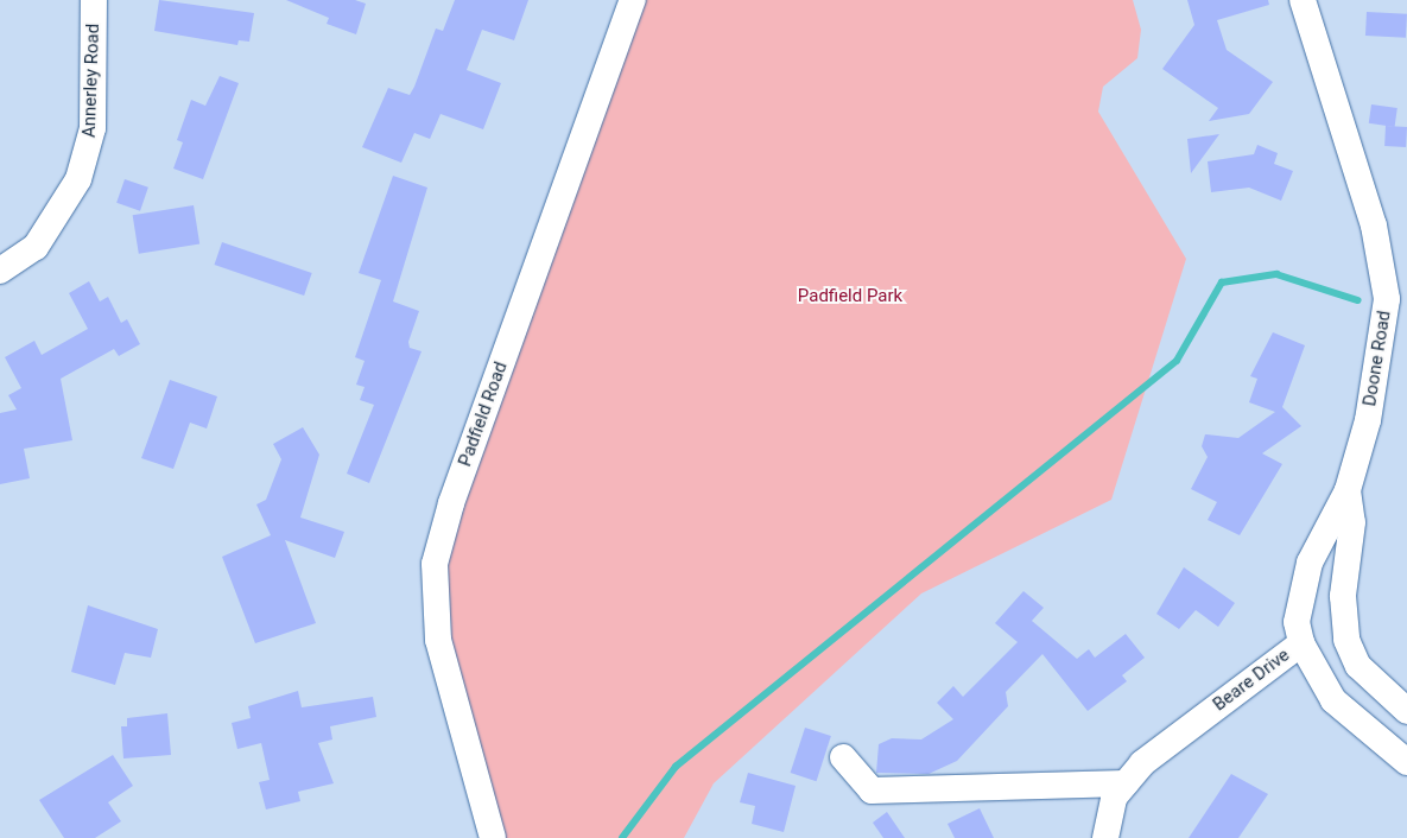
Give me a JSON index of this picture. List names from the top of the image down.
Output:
{
  "streets": {
    "street": [
      "Annerley Road",
      "Doone Road",
      "Padfield Road",
      "Beare Drive"
    ]
  },
  "crossings": [
    ["Doone Road", "Beare Drive"]
  ],
  "parks": ["Padfield Park"]
}
